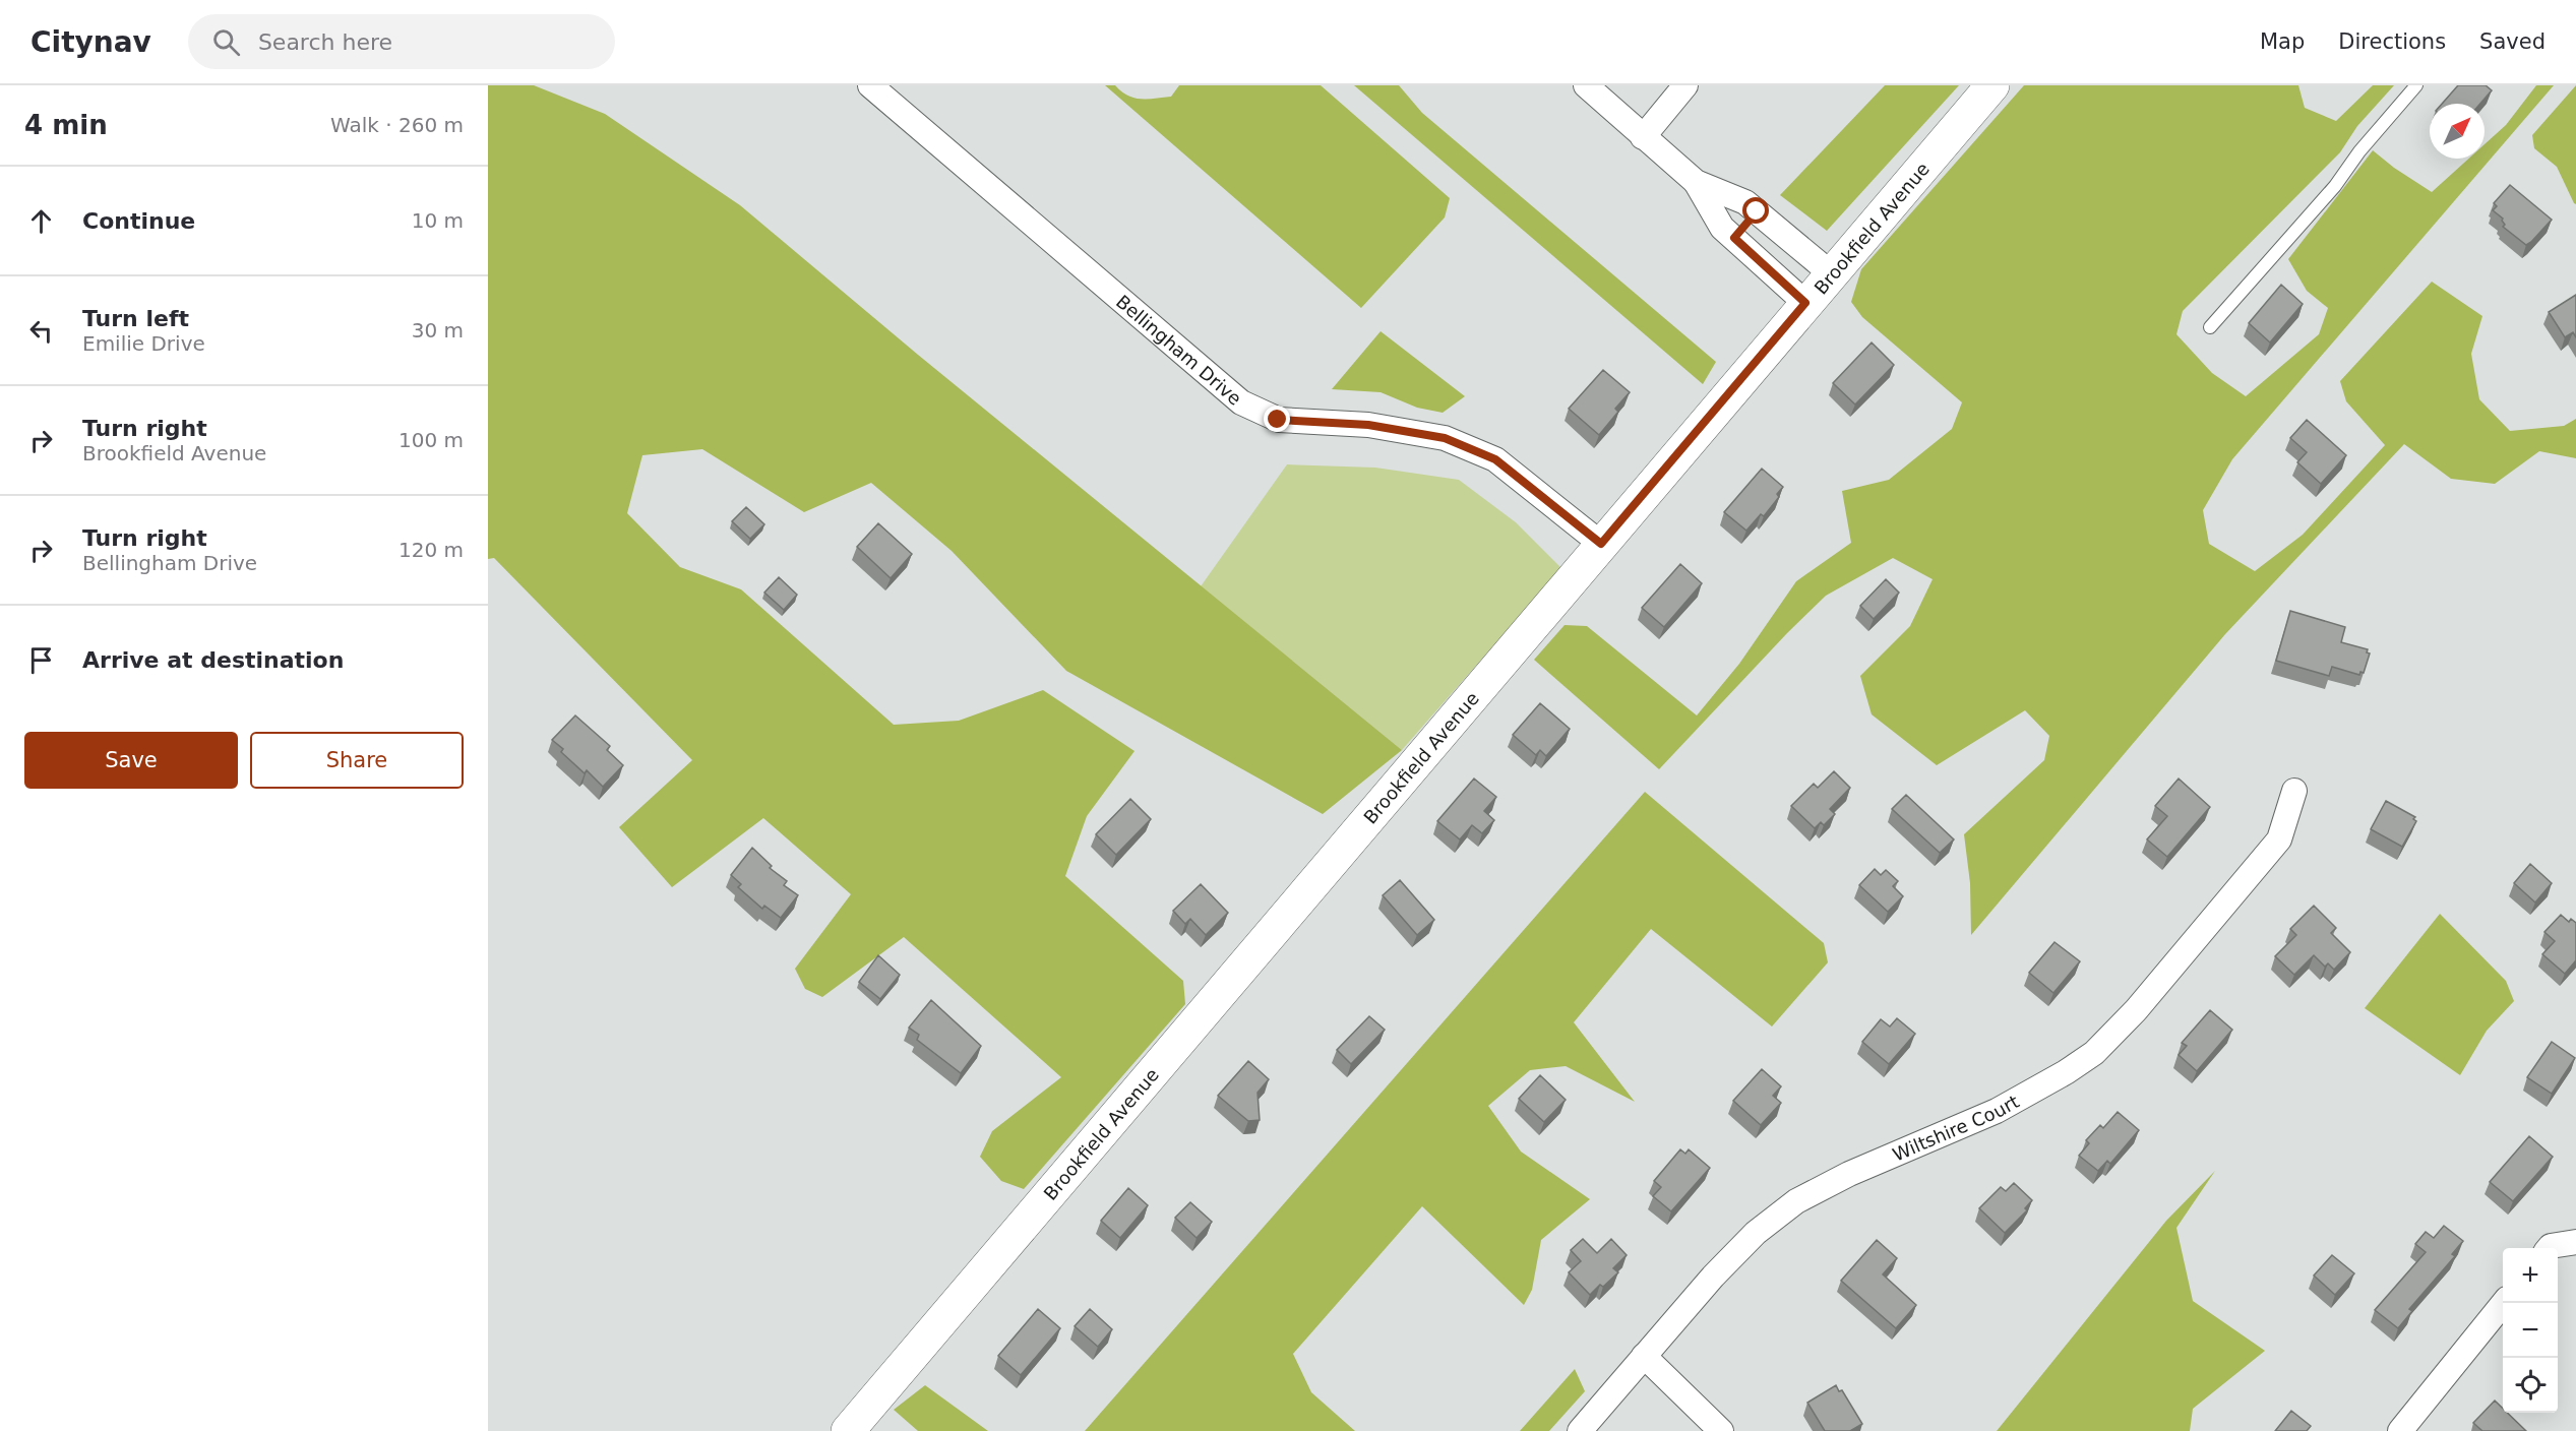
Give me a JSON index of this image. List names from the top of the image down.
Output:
{
  "streets": {
    "main road": ["Brookfield Avenue"],
    "street": ["Bellingham Drive", "Wiltshire Court"]
  },
  "crossings": [
    ["Brookfield Avenue", "Bellingham Drive"]
  ],
  "north": "top right",
  "page": {
    "header": "Citynav",
    "search": "Search here",
    "nav": ["Map", "Directions", "Saved"],
    "heading": ["4 min", "Walk · 260 m"],
    "list": [
      ["Continue", "10 m"],
      ["Turn left", "Emilie Drive", "30 m"],
      ["Turn right", "Brookfield Avenue", "100 m"],
      ["Turn right", "Bellingham Drive", "120 m"],
      "Arrive at destination"
    ],
    "buttons": ["Save", "Share"],
    "map_buttons": ["+", "−"]
  }
}
